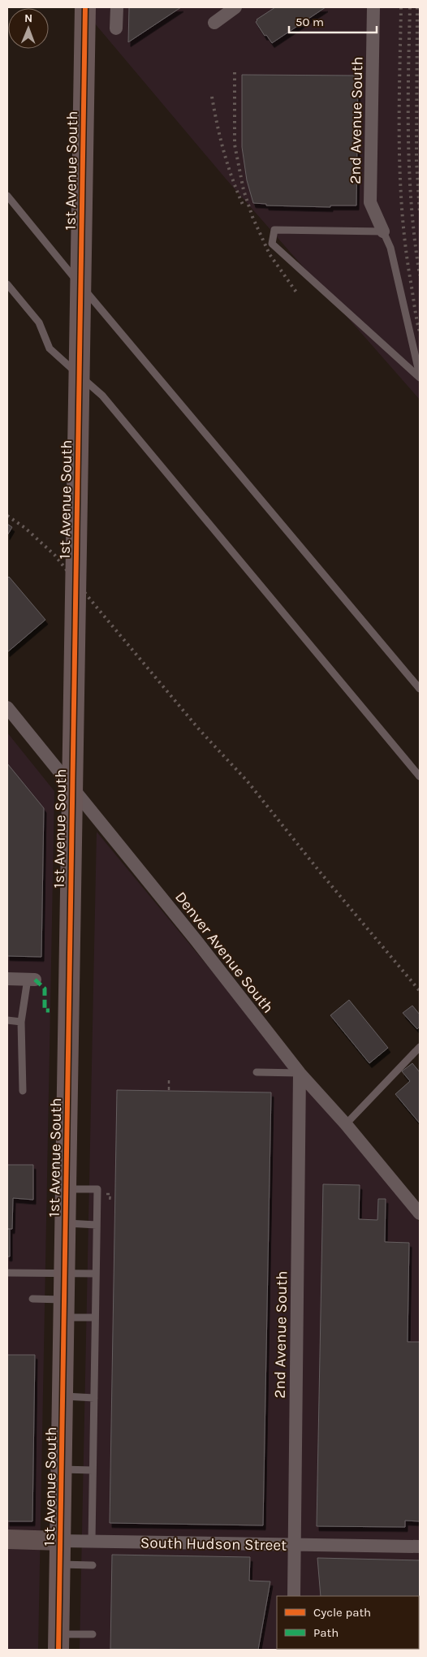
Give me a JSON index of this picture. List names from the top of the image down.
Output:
{
  "streets": {
    "main road": ["1st Avenue South"],
    "street": ["2nd Avenue South", "Denver Avenue South", "South Hudson Street"]
  },
  "crossings": [
    ["2nd Avenue South", "Denver Avenue South"],
    ["2nd Avenue South", "South Hudson Street"],
    ["1st Avenue South", "South Hudson Street"]
  ],
  "legend": ["Cycle path", "Path"],
  "scale_bar": "50 m",
  "north": "top"
}
